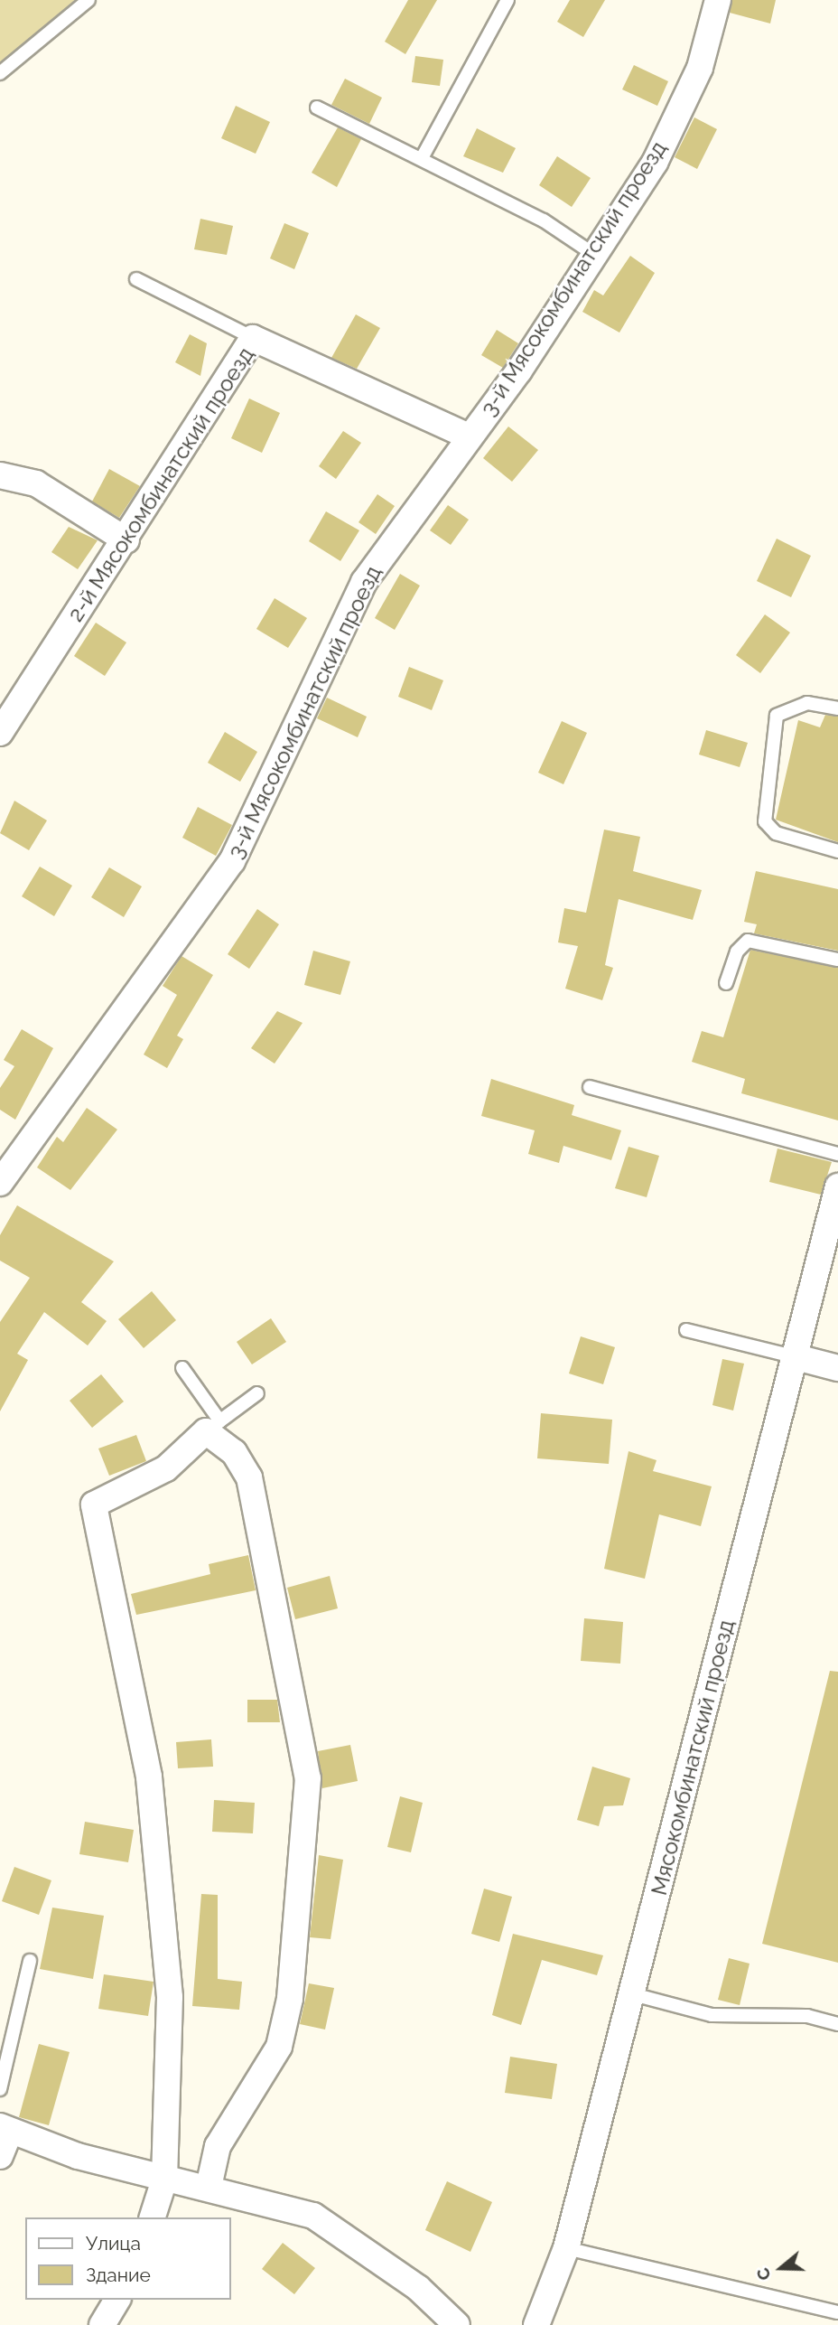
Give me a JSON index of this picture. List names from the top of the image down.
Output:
{
  "streets": {
    "street": ["3-й Мясокомбинатский проезд", "2-й Мясокомбинатский проезд", "Мясокомбинатский проезд"]
  },
  "crossings": [
    ["3-й Мясокомбинатский проезд", "2-й Мясокомбинатский проезд"]
  ],
  "legend": ["Улица", "Здание"],
  "north": "left"
}
